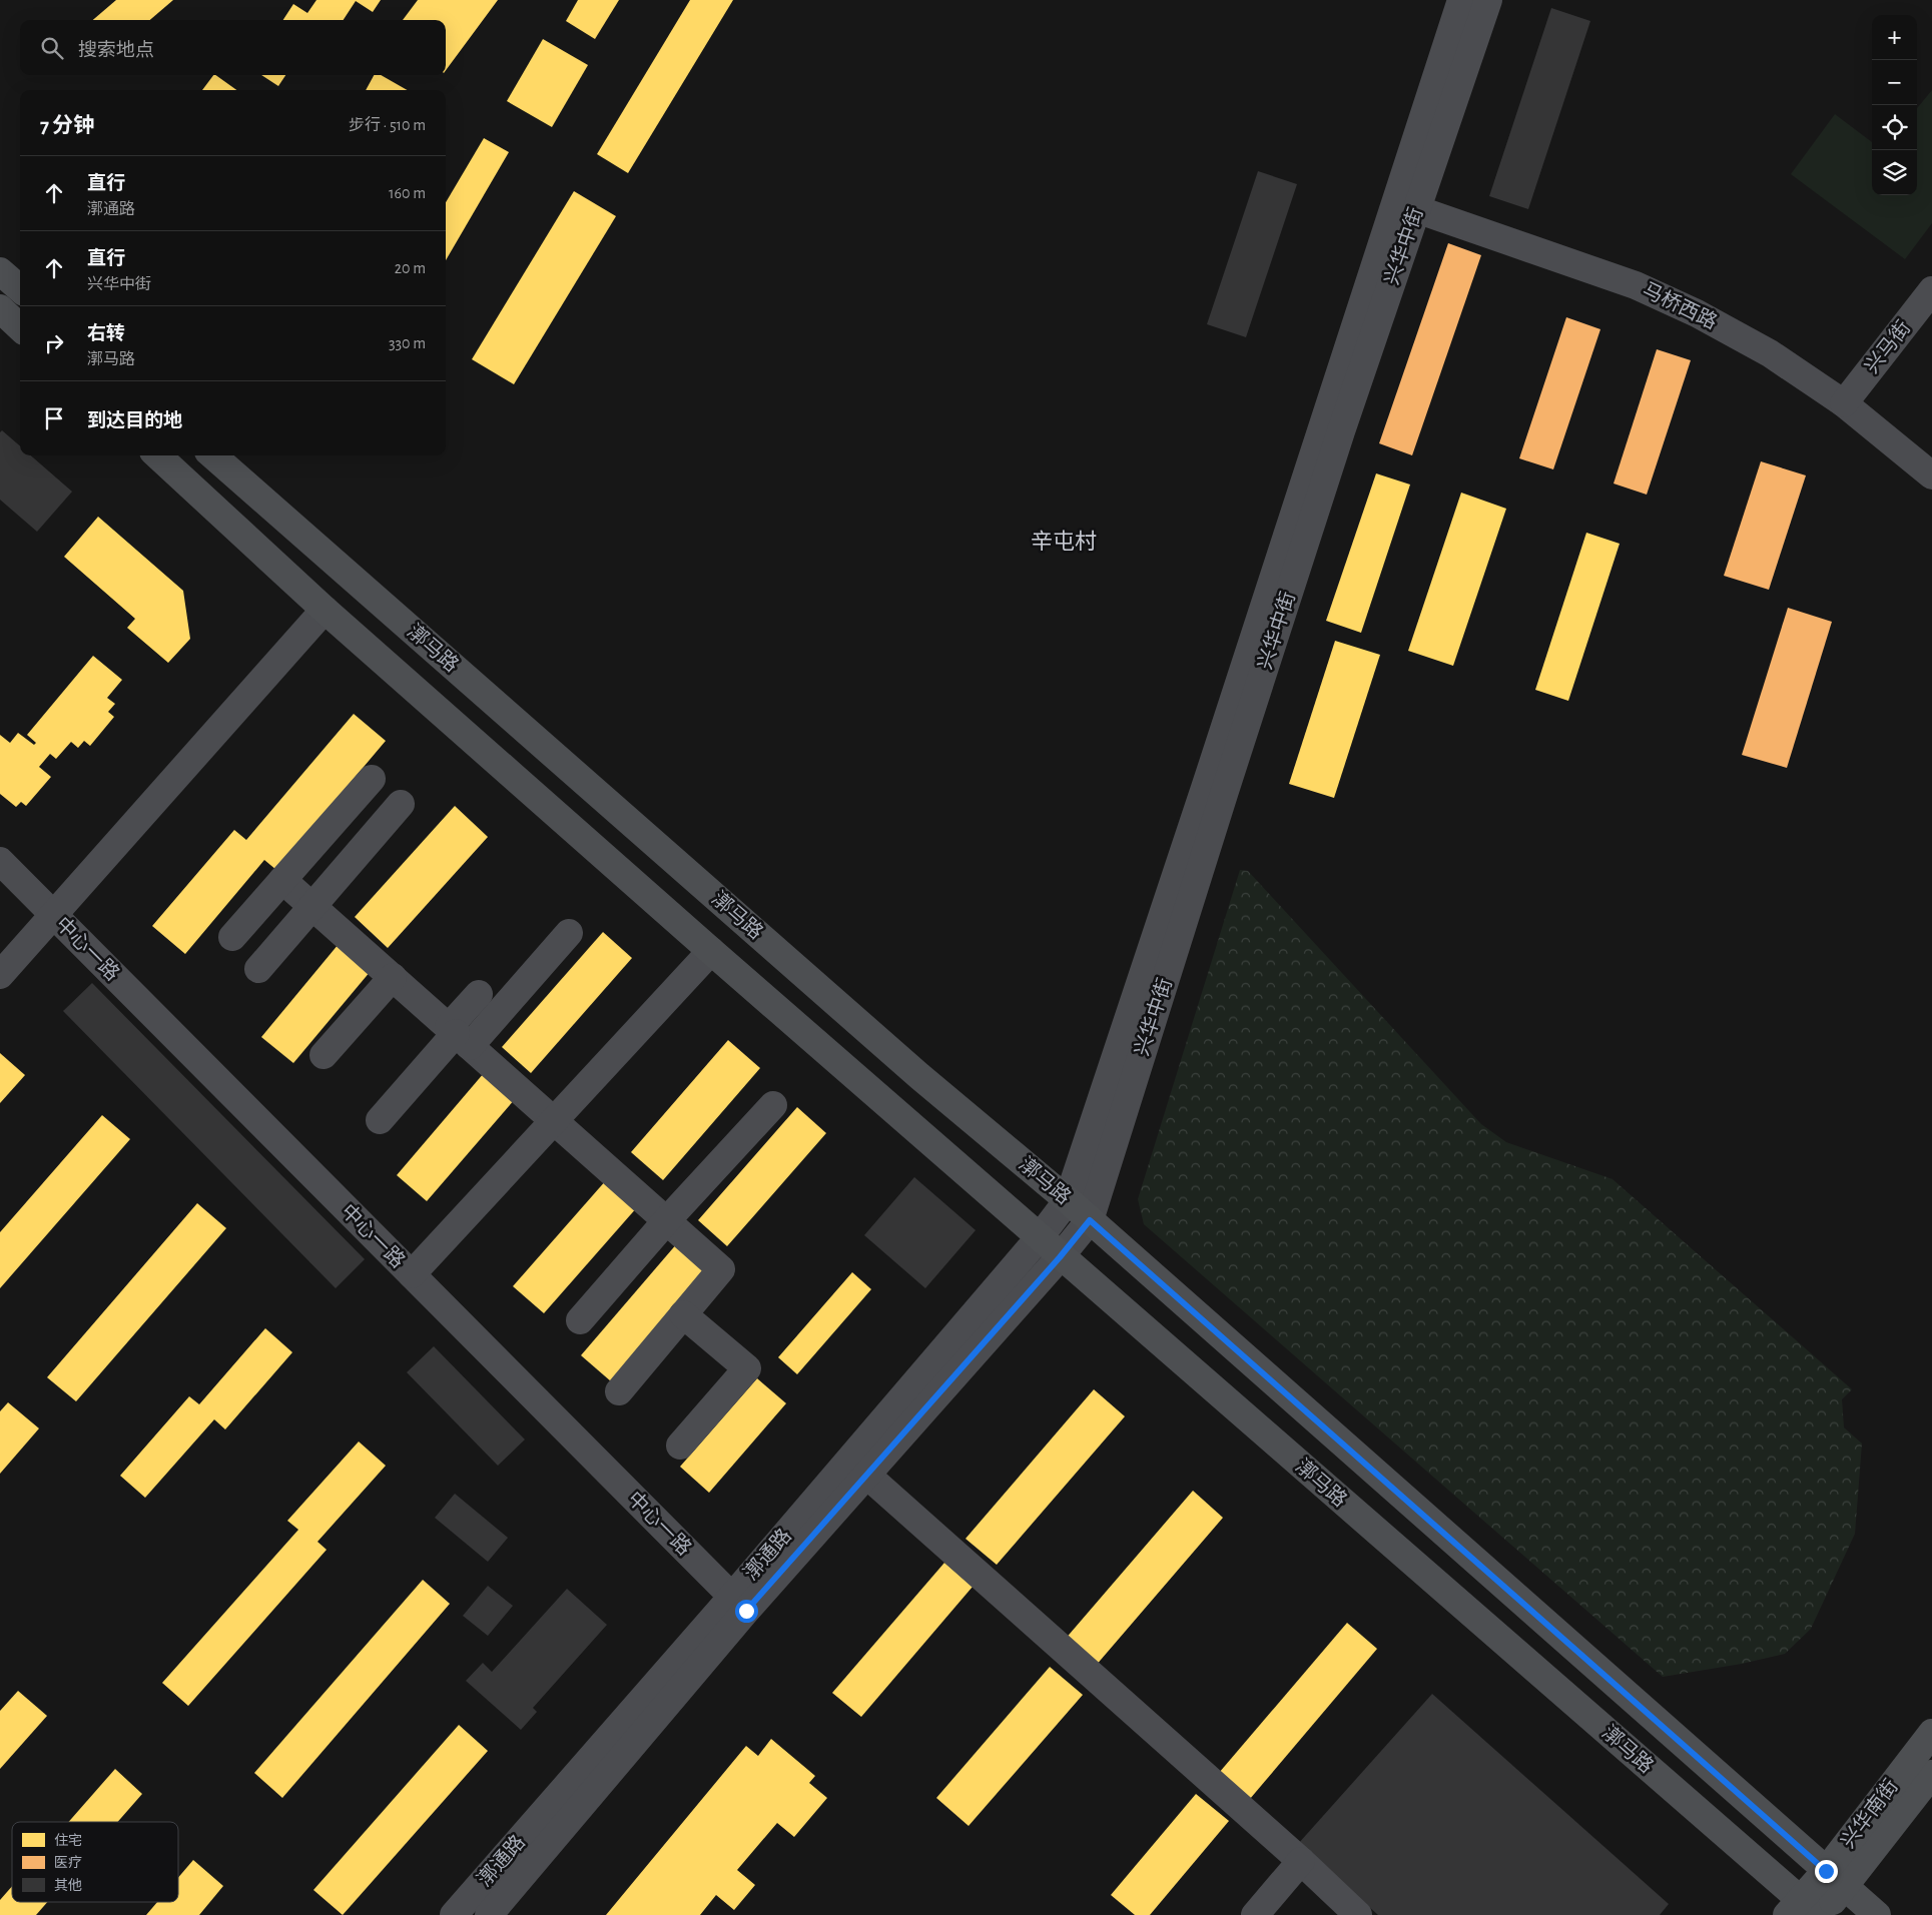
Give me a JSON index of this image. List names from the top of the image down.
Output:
{
  "streets": {
    "main road": ["漷马路", "兴华南街"],
    "street": [
      "兴华中街",
      "马桥西路",
      "兴马街",
      "中心一路",
      "漷通路"
    ]
  },
  "crossings": [
    ["兴华中街", "马桥西路"],
    ["兴华中街", "漷马路"],
    ["兴华中街", "漷通路"],
    ["马桥西路", "兴马街"],
    ["漷马路", "漷通路"],
    ["漷马路", "兴华南街"],
    ["中心一路", "漷通路"]
  ],
  "districts": ["辛屯村"],
  "legend": ["住宅", "医疗", "其他"],
  "page": {
    "map_buttons": ["+", "−"],
    "search": "搜索地点",
    "heading": ["7 分钟", "步行 · 510 m"],
    "list": [
      ["直行", "漷通路", "160 m"],
      ["直行", "兴华中街", "20 m"],
      ["右转", "漷马路", "330 m"],
      "到达目的地"
    ]
  }
}
